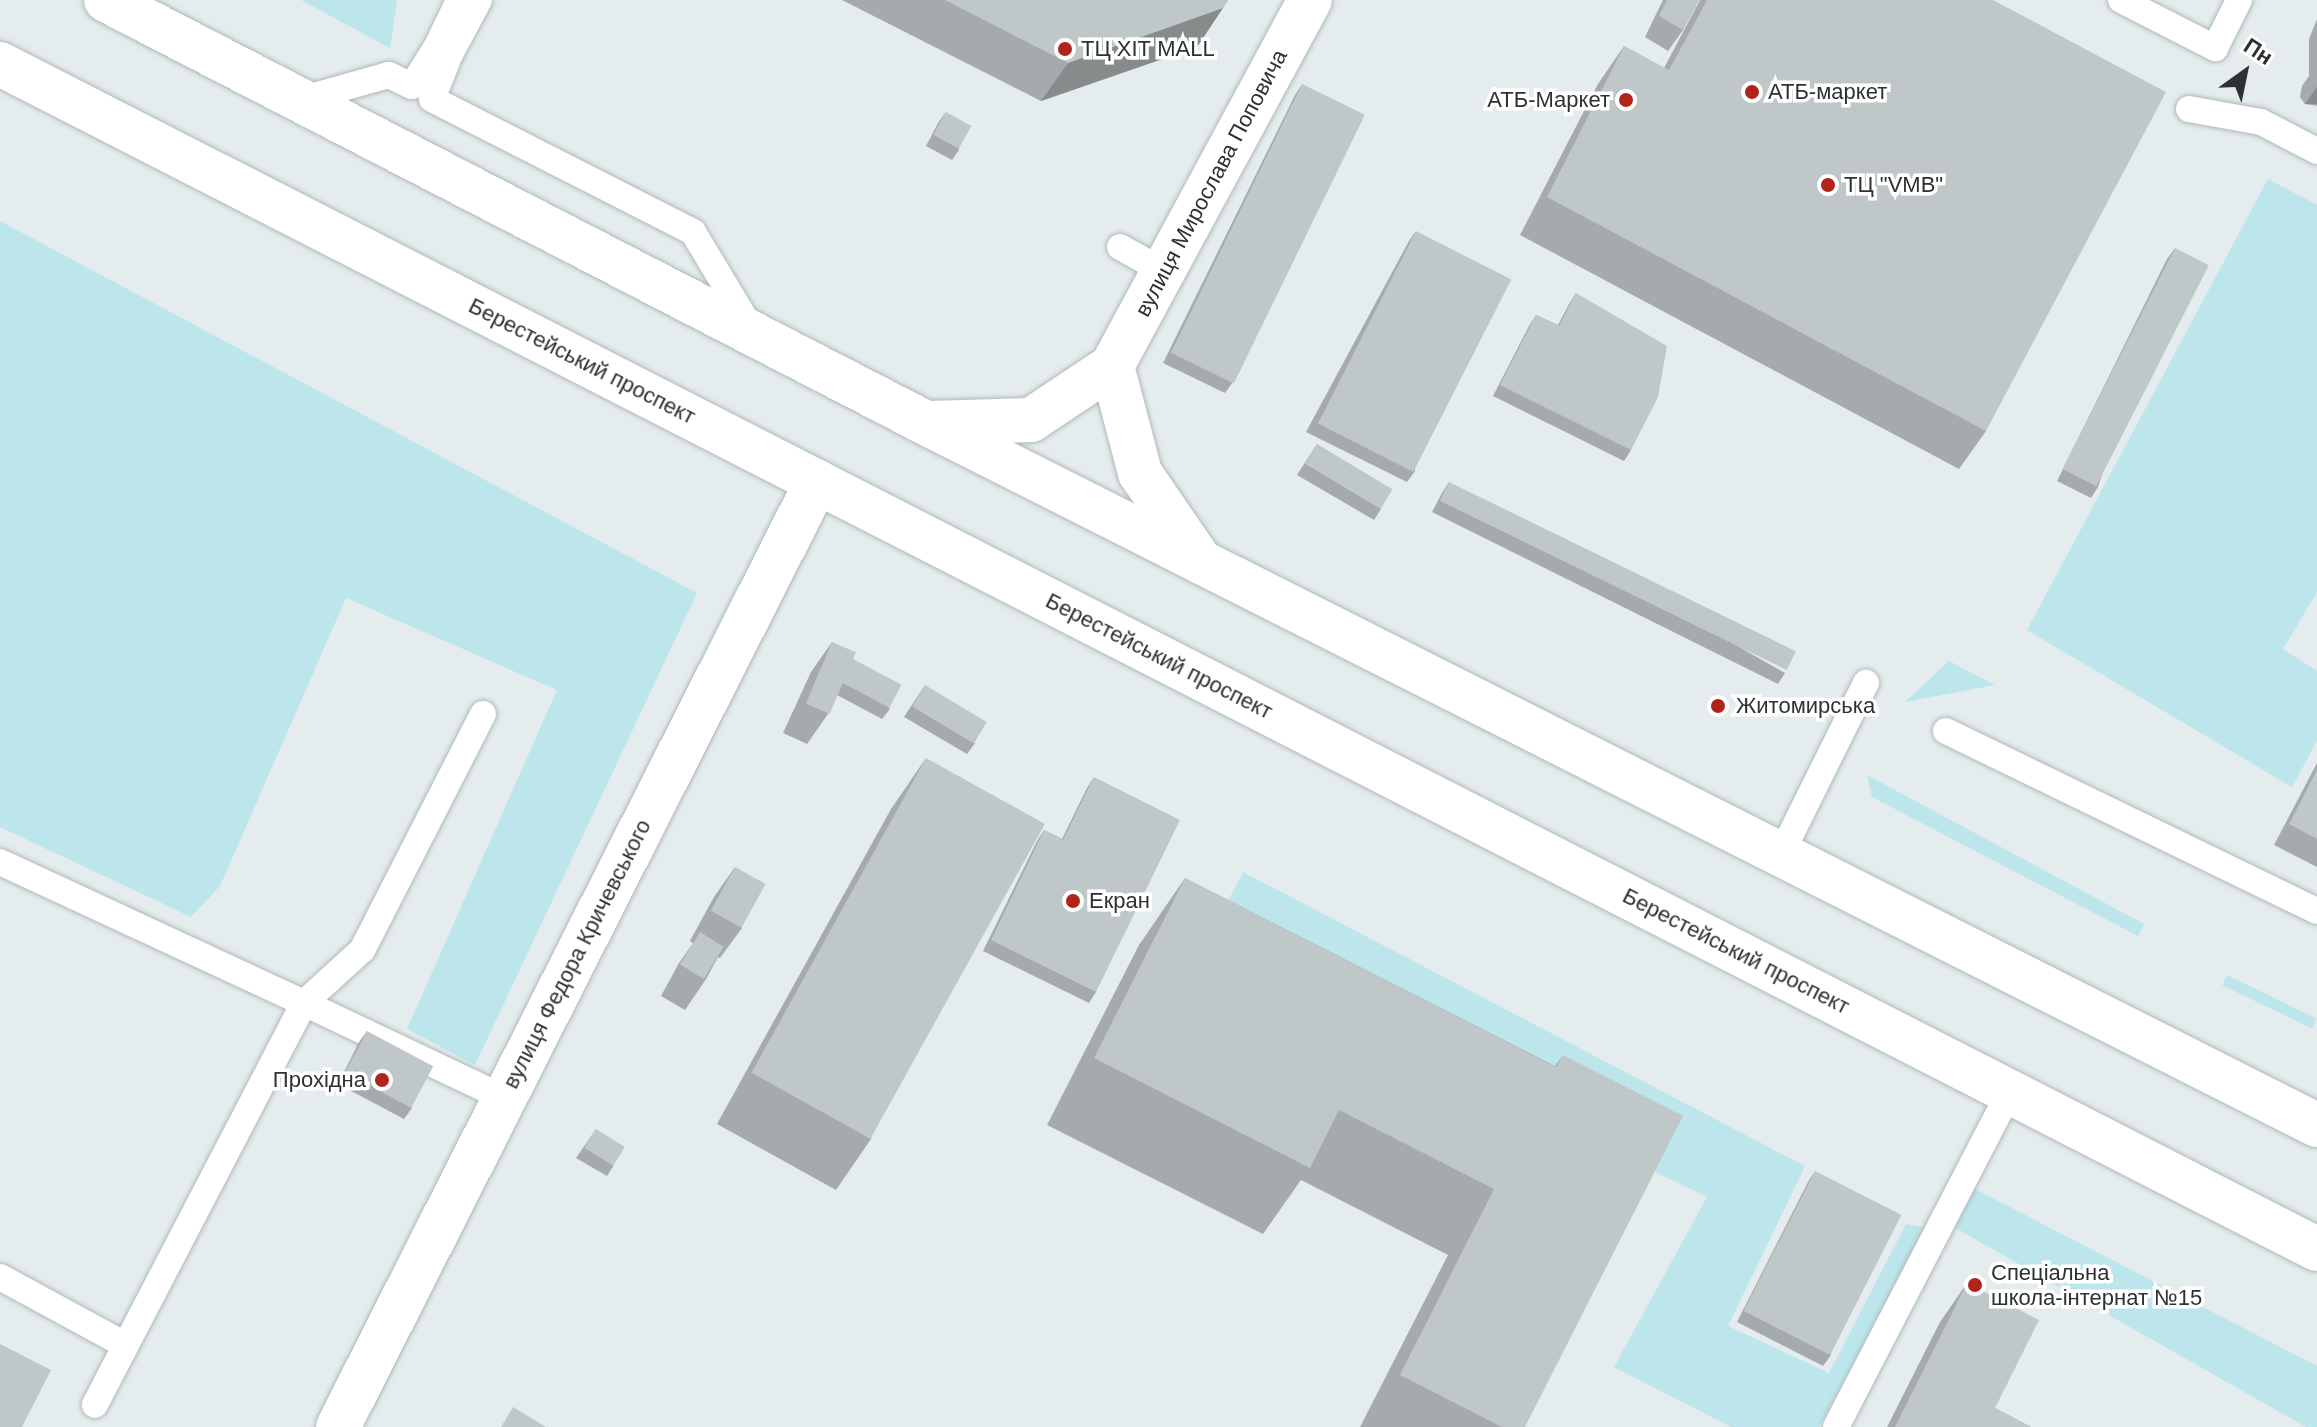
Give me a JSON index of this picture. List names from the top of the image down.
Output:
{
  "streets": {
    "main road": ["вулиця Мирослава Поповича", "Берестейський проспект", "вулиця Федора Кричевського"]
  },
  "crossings": [
    ["Берестейський проспект", "вулиця Федора Кричевського"]
  ],
  "places": [
    "ТЦ ХІТ MALL",
    "АТБ-маркет",
    "АТБ-Маркет",
    "ТЦ \"VMB\"",
    "Житомирська",
    "Екран",
    "Прохідна",
    "Спеціальна школа-інтернат №15"
  ],
  "north": "top right"
}
